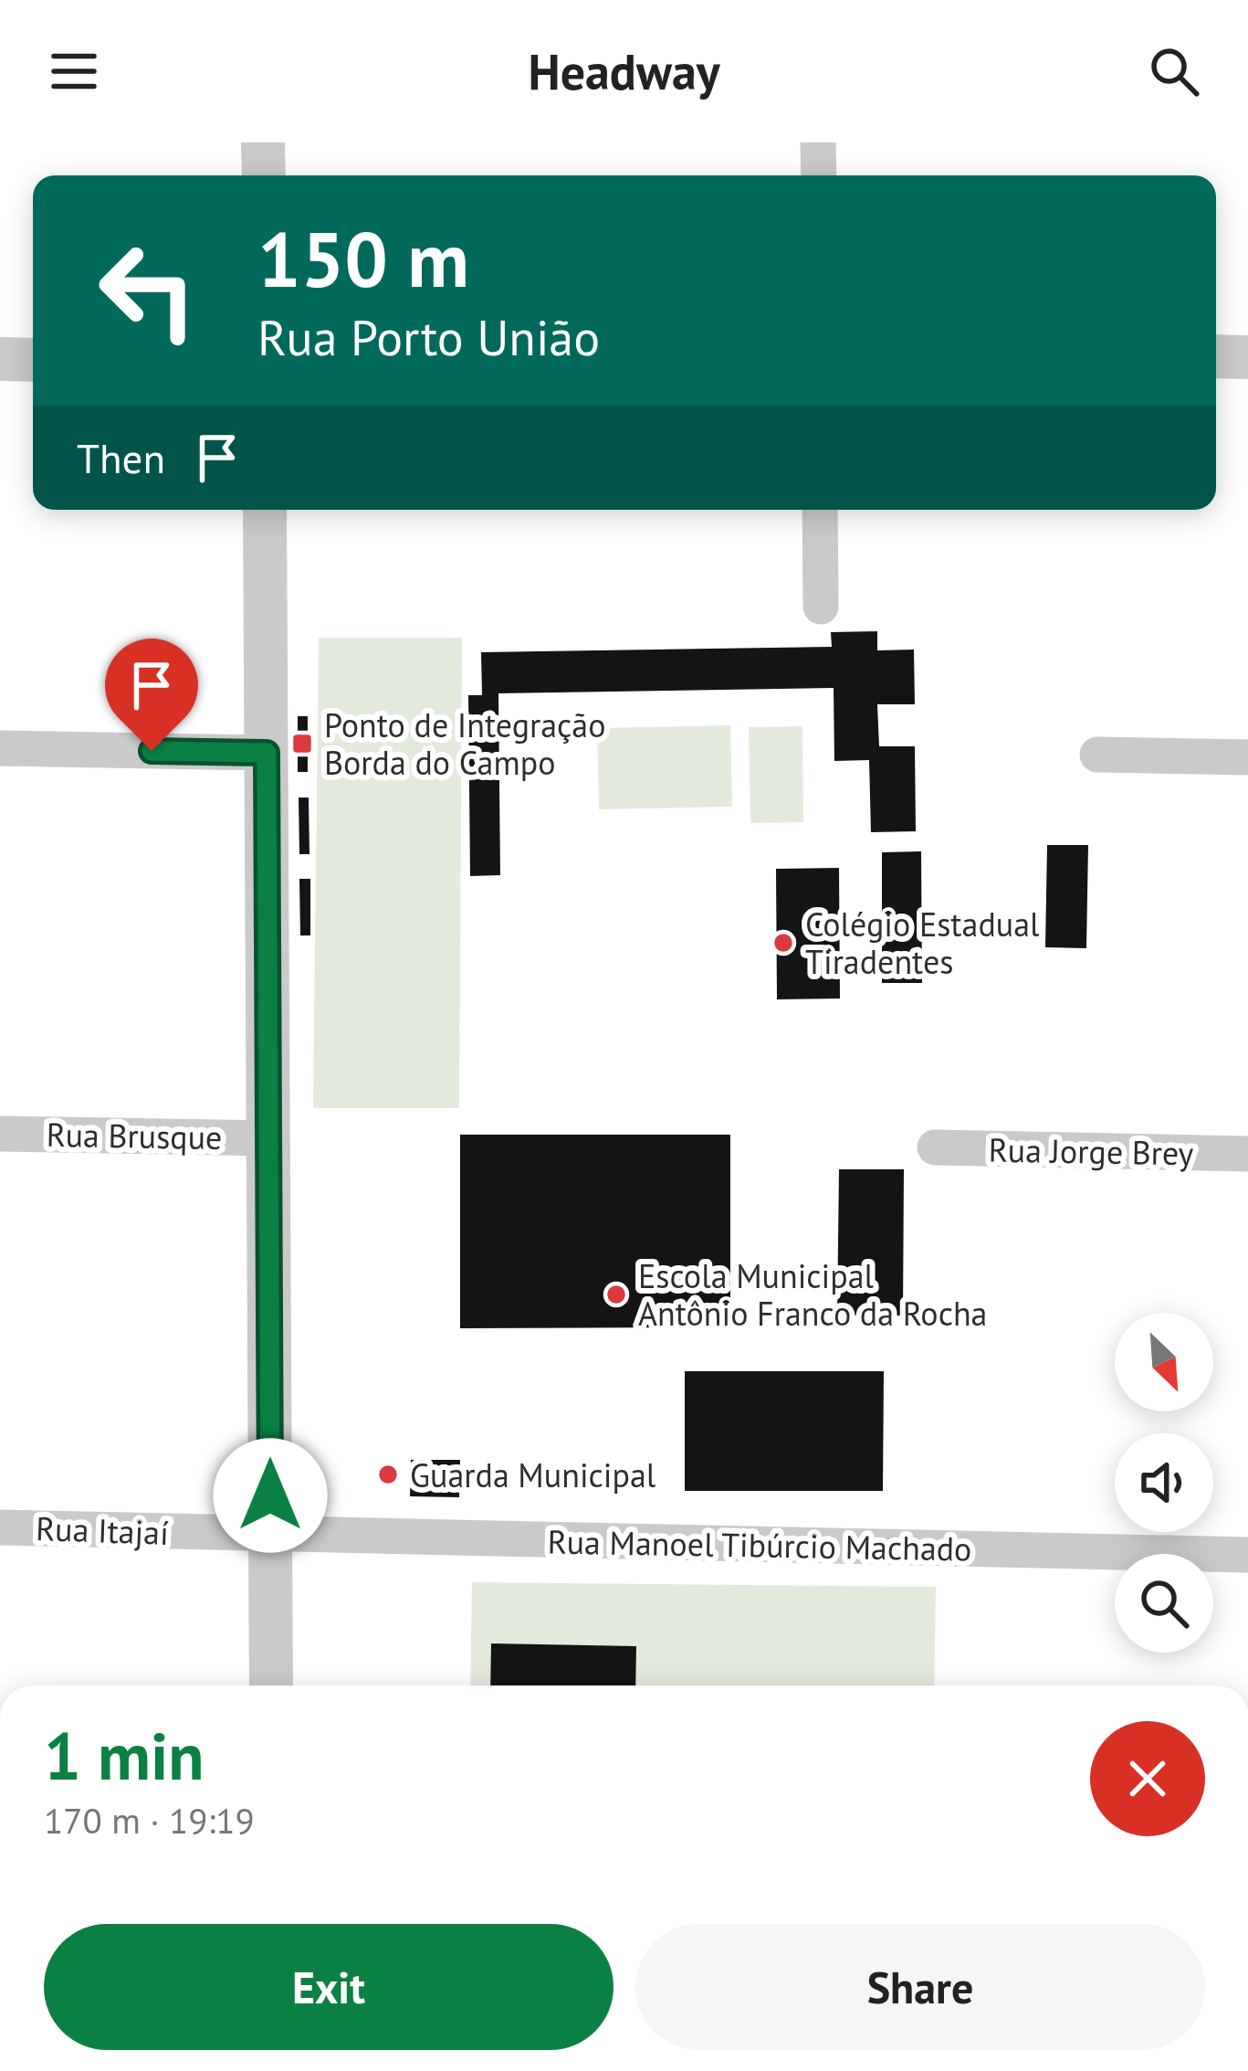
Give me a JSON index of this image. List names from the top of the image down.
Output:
{
  "streets": {
    "street": [
      "Rua Brusque",
      "Rua Jorge Brey",
      "Rua Itajaí",
      "Rua Manoel Tibúrcio Machado"
    ]
  },
  "crossings": [
    ["Rua Itajaí", "Rua Manoel Tibúrcio Machado"]
  ],
  "places": {
    "transit": ["Ponto de Integração Borda do Campo"],
    "other": ["Colégio Estadual Tiradentes", "Escola Municipal Antônio Franco da Rocha", "Guarda Municipal"]
  },
  "north": "bottom right",
  "page": {
    "header": "Headway",
    "turn": ["150 m", "Rua Porto União"],
    "then": "Then",
    "heading": ["1 min", "170 m · 19:19"],
    "buttons": ["Exit", "Share"]
  }
}
